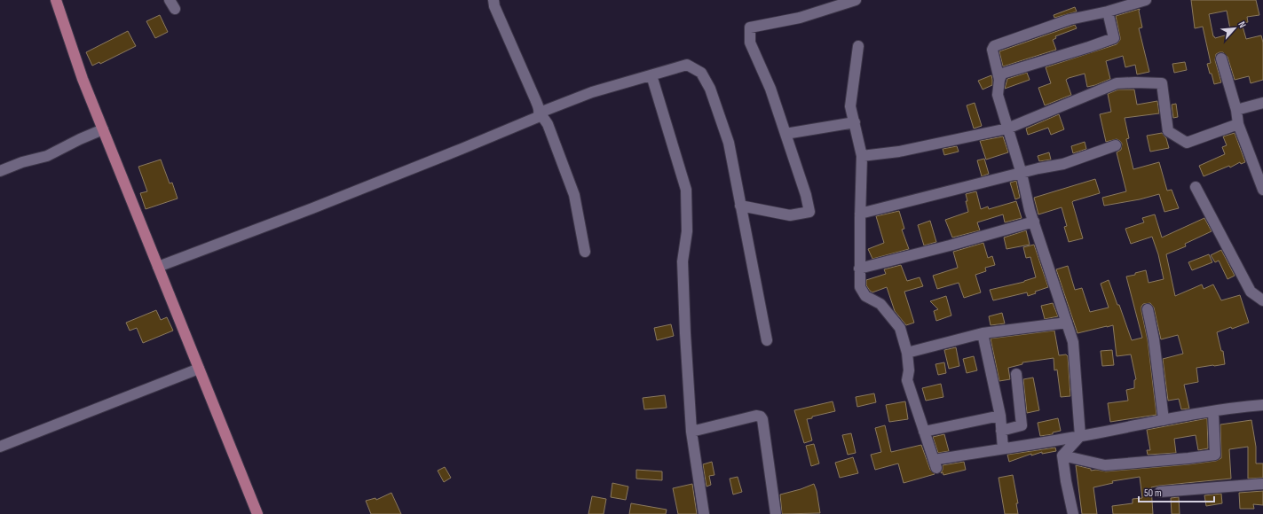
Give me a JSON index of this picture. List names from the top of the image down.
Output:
{
  "scale_bar": "50 m",
  "north": "top right"
}
